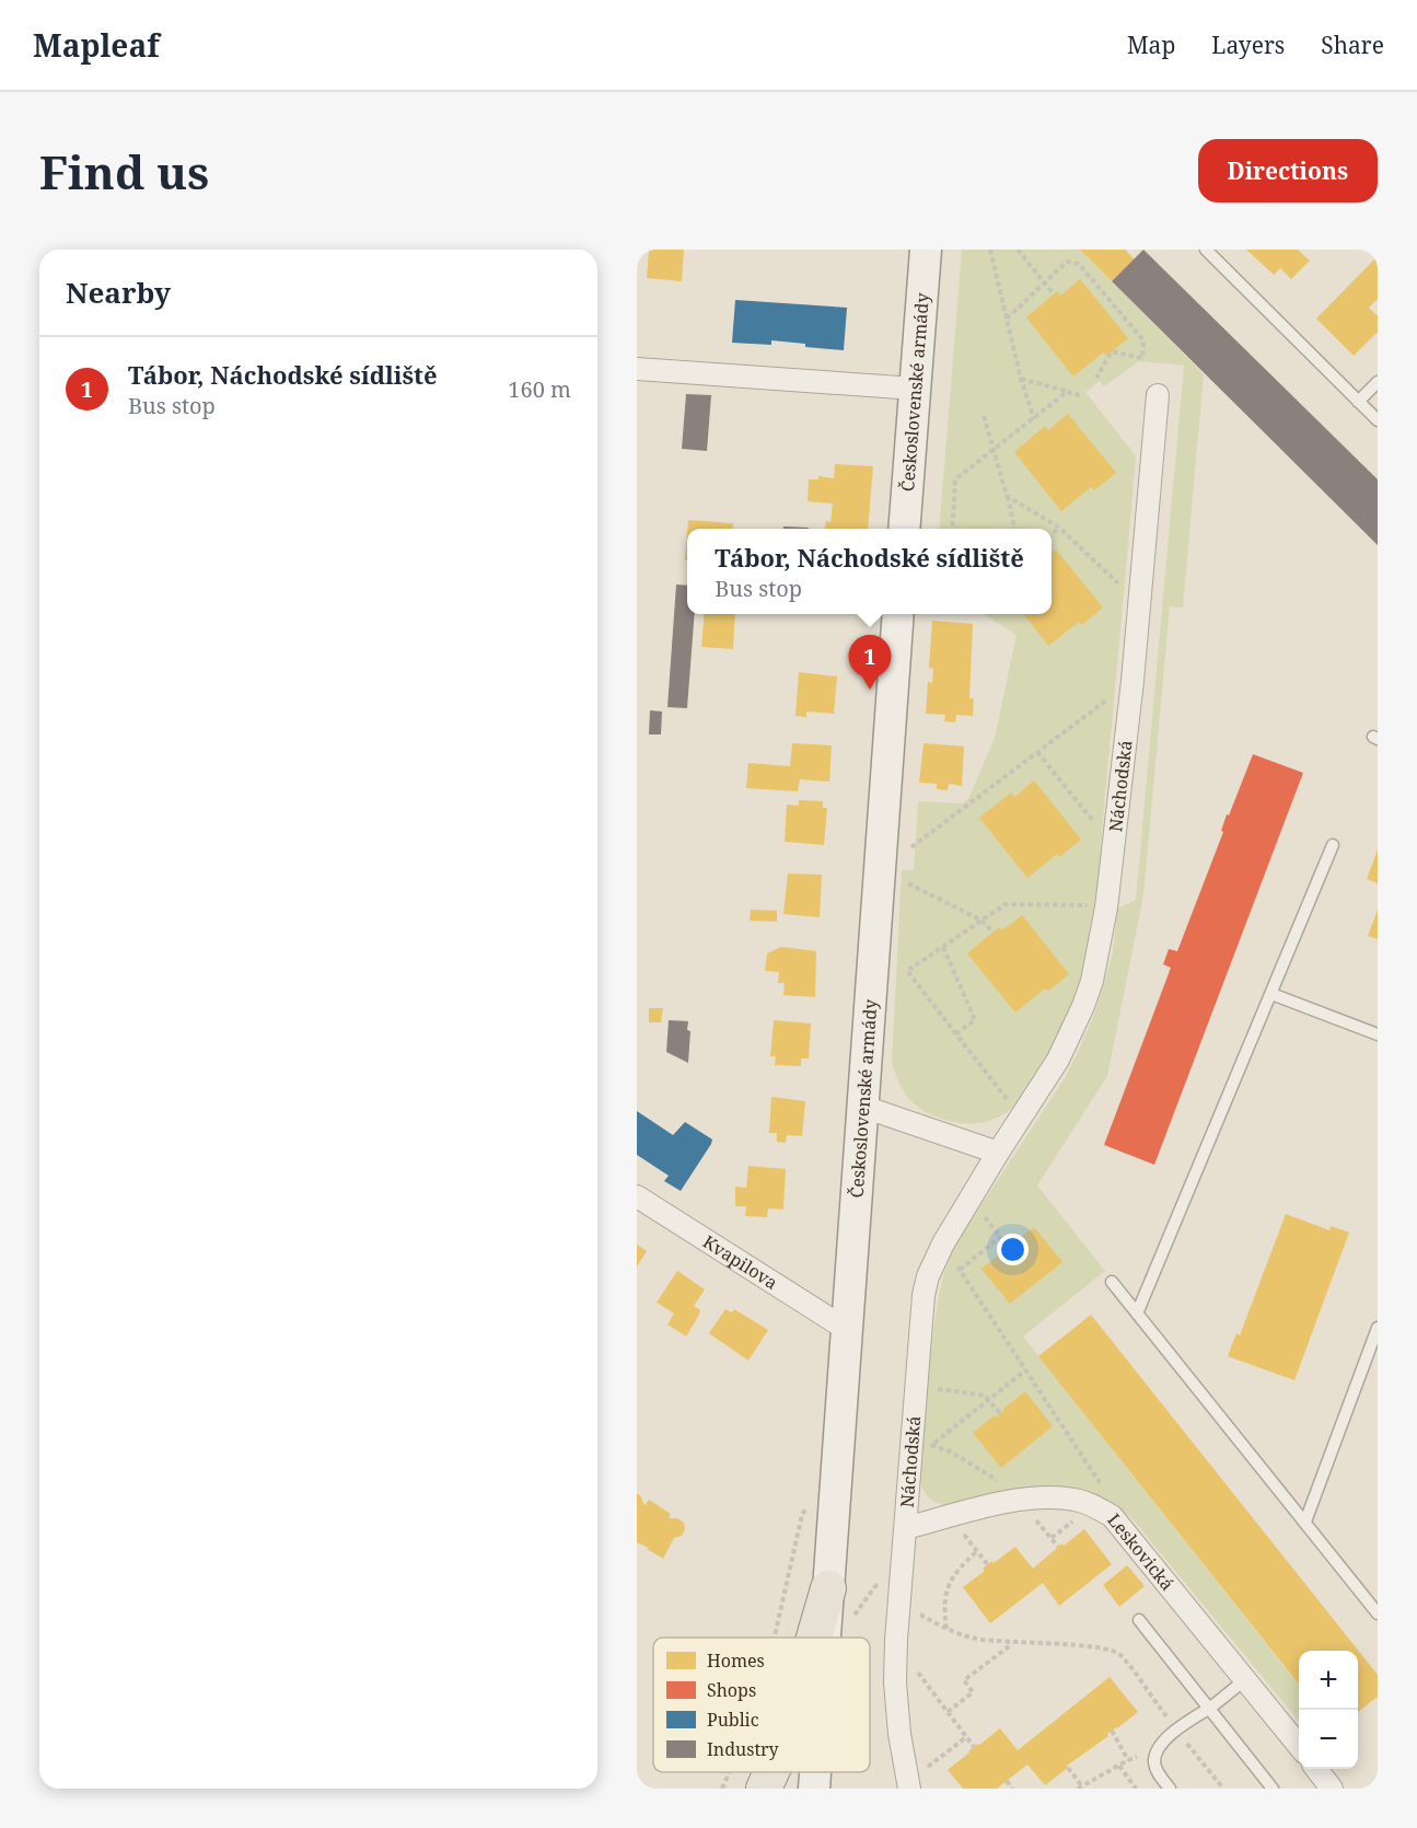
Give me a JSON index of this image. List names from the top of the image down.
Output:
{
  "streets": {
    "main road": ["Československé armády"],
    "street": ["Náchodská", "Kvapilova", "Leskovická"]
  },
  "crossings": [
    ["Československé armády", "Kvapilova"],
    ["Náchodská", "Leskovická"]
  ],
  "legend": [
    "Homes",
    "Shops",
    "Public",
    "Industry"
  ],
  "page": {
    "header": "Mapleaf",
    "nav": ["Map", "Layers", "Share"],
    "buttons": "Directions",
    "title": "Find us",
    "heading": "Nearby",
    "list": [
      {
        "mark": "1",
        "name": "Tábor, Náchodské sídliště",
        "note": "Bus stop",
        "value": "160 m"
      }
    ],
    "popup": ["Tábor, Náchodské sídliště", "Bus stop"],
    "pins": "1",
    "map_buttons": ["+", "−"]
  }
}
